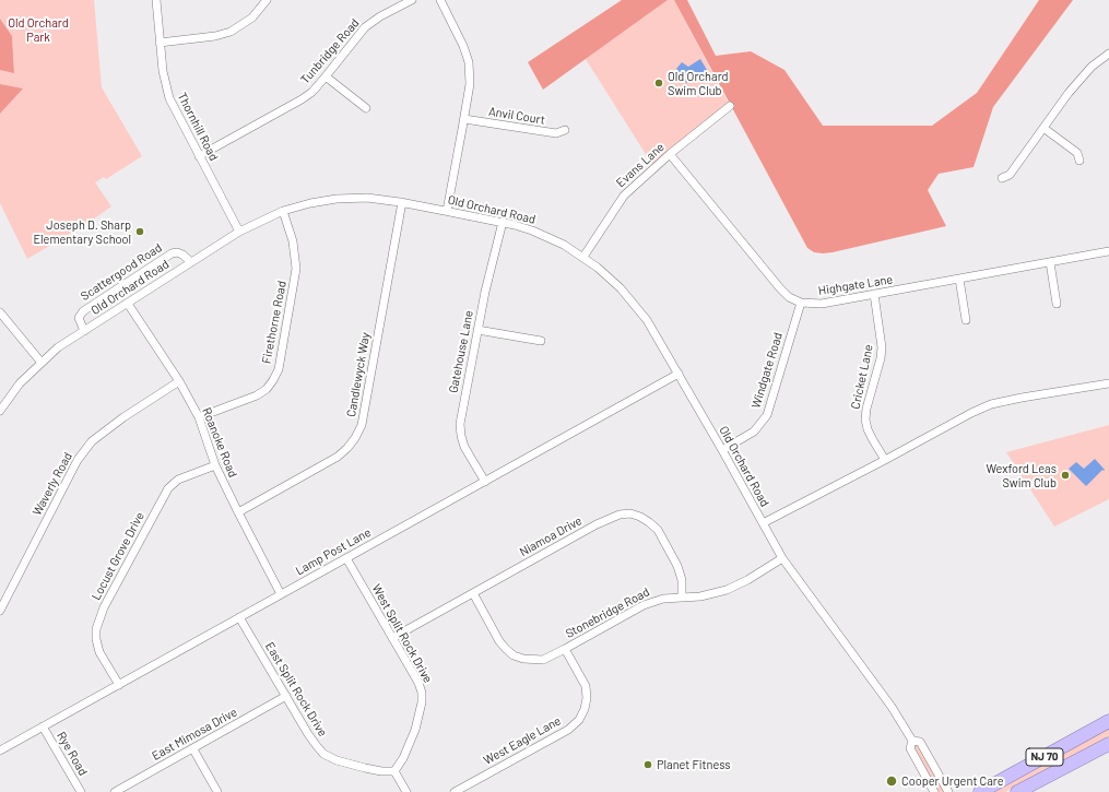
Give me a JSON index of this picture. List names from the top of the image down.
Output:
{
  "streets": {
    "highway": ["NJ 70"],
    "street": [
      "Tunbridge Road",
      "Anvil Court",
      "Thornhill Road",
      "Evans Lane",
      "Old Orchard Road",
      "Scattergood Road",
      "Highgate Lane",
      "Firethorne Road",
      "Gatehouse Lane",
      "Windgate Road",
      "Candlewyck Way",
      "Cricket Lane",
      "Roanoke Road",
      "Waverly Road",
      "Niamoa Drive",
      "Lamp Post Lane",
      "Locust Grove Drive",
      "Stonebridge Road",
      "West Split Rock Drive",
      "East Split Rock Drive",
      "East Mimosa Drive",
      "West Eagle Lane",
      "Rye Road"
    ]
  },
  "crossings": [
    ["Tunbridge Road", "Thornhill Road"],
    ["Thornhill Road", "Old Orchard Road"],
    ["Evans Lane", "Old Orchard Road"],
    ["Old Orchard Road", "Scattergood Road"],
    ["Old Orchard Road", "Firethorne Road"],
    ["Old Orchard Road", "Gatehouse Lane"],
    ["Old Orchard Road", "Windgate Road"],
    ["Old Orchard Road", "Candlewyck Way"],
    ["Old Orchard Road", "Roanoke Road"],
    ["Old Orchard Road", "Lamp Post Lane"],
    ["Old Orchard Road", "Stonebridge Road"],
    ["Highgate Lane", "Windgate Road"],
    ["Highgate Lane", "Cricket Lane"],
    ["Firethorne Road", "Roanoke Road"],
    ["Gatehouse Lane", "Lamp Post Lane"],
    ["Candlewyck Way", "Roanoke Road"],
    ["Roanoke Road", "Waverly Road"],
    ["Roanoke Road", "Lamp Post Lane"],
    ["Roanoke Road", "Locust Grove Drive"],
    ["Niamoa Drive", "Stonebridge Road"],
    ["Niamoa Drive", "West Split Rock Drive"],
    ["Lamp Post Lane", "Locust Grove Drive"],
    ["Lamp Post Lane", "West Split Rock Drive"],
    ["Lamp Post Lane", "East Split Rock Drive"],
    ["Lamp Post Lane", "Rye Road"],
    ["Stonebridge Road", "West Eagle Lane"],
    ["West Split Rock Drive", "East Split Rock Drive"],
    ["East Split Rock Drive", "East Mimosa Drive"]
  ],
  "parks": ["Old Orchard Park"],
  "places": [
    "Old Orchard Swim Club",
    "Joseph D. Sharp Elementary School",
    "Wexford Leas Swim Club",
    "Planet Fitness",
    "Cooper Urgent Care"
  ]
}
